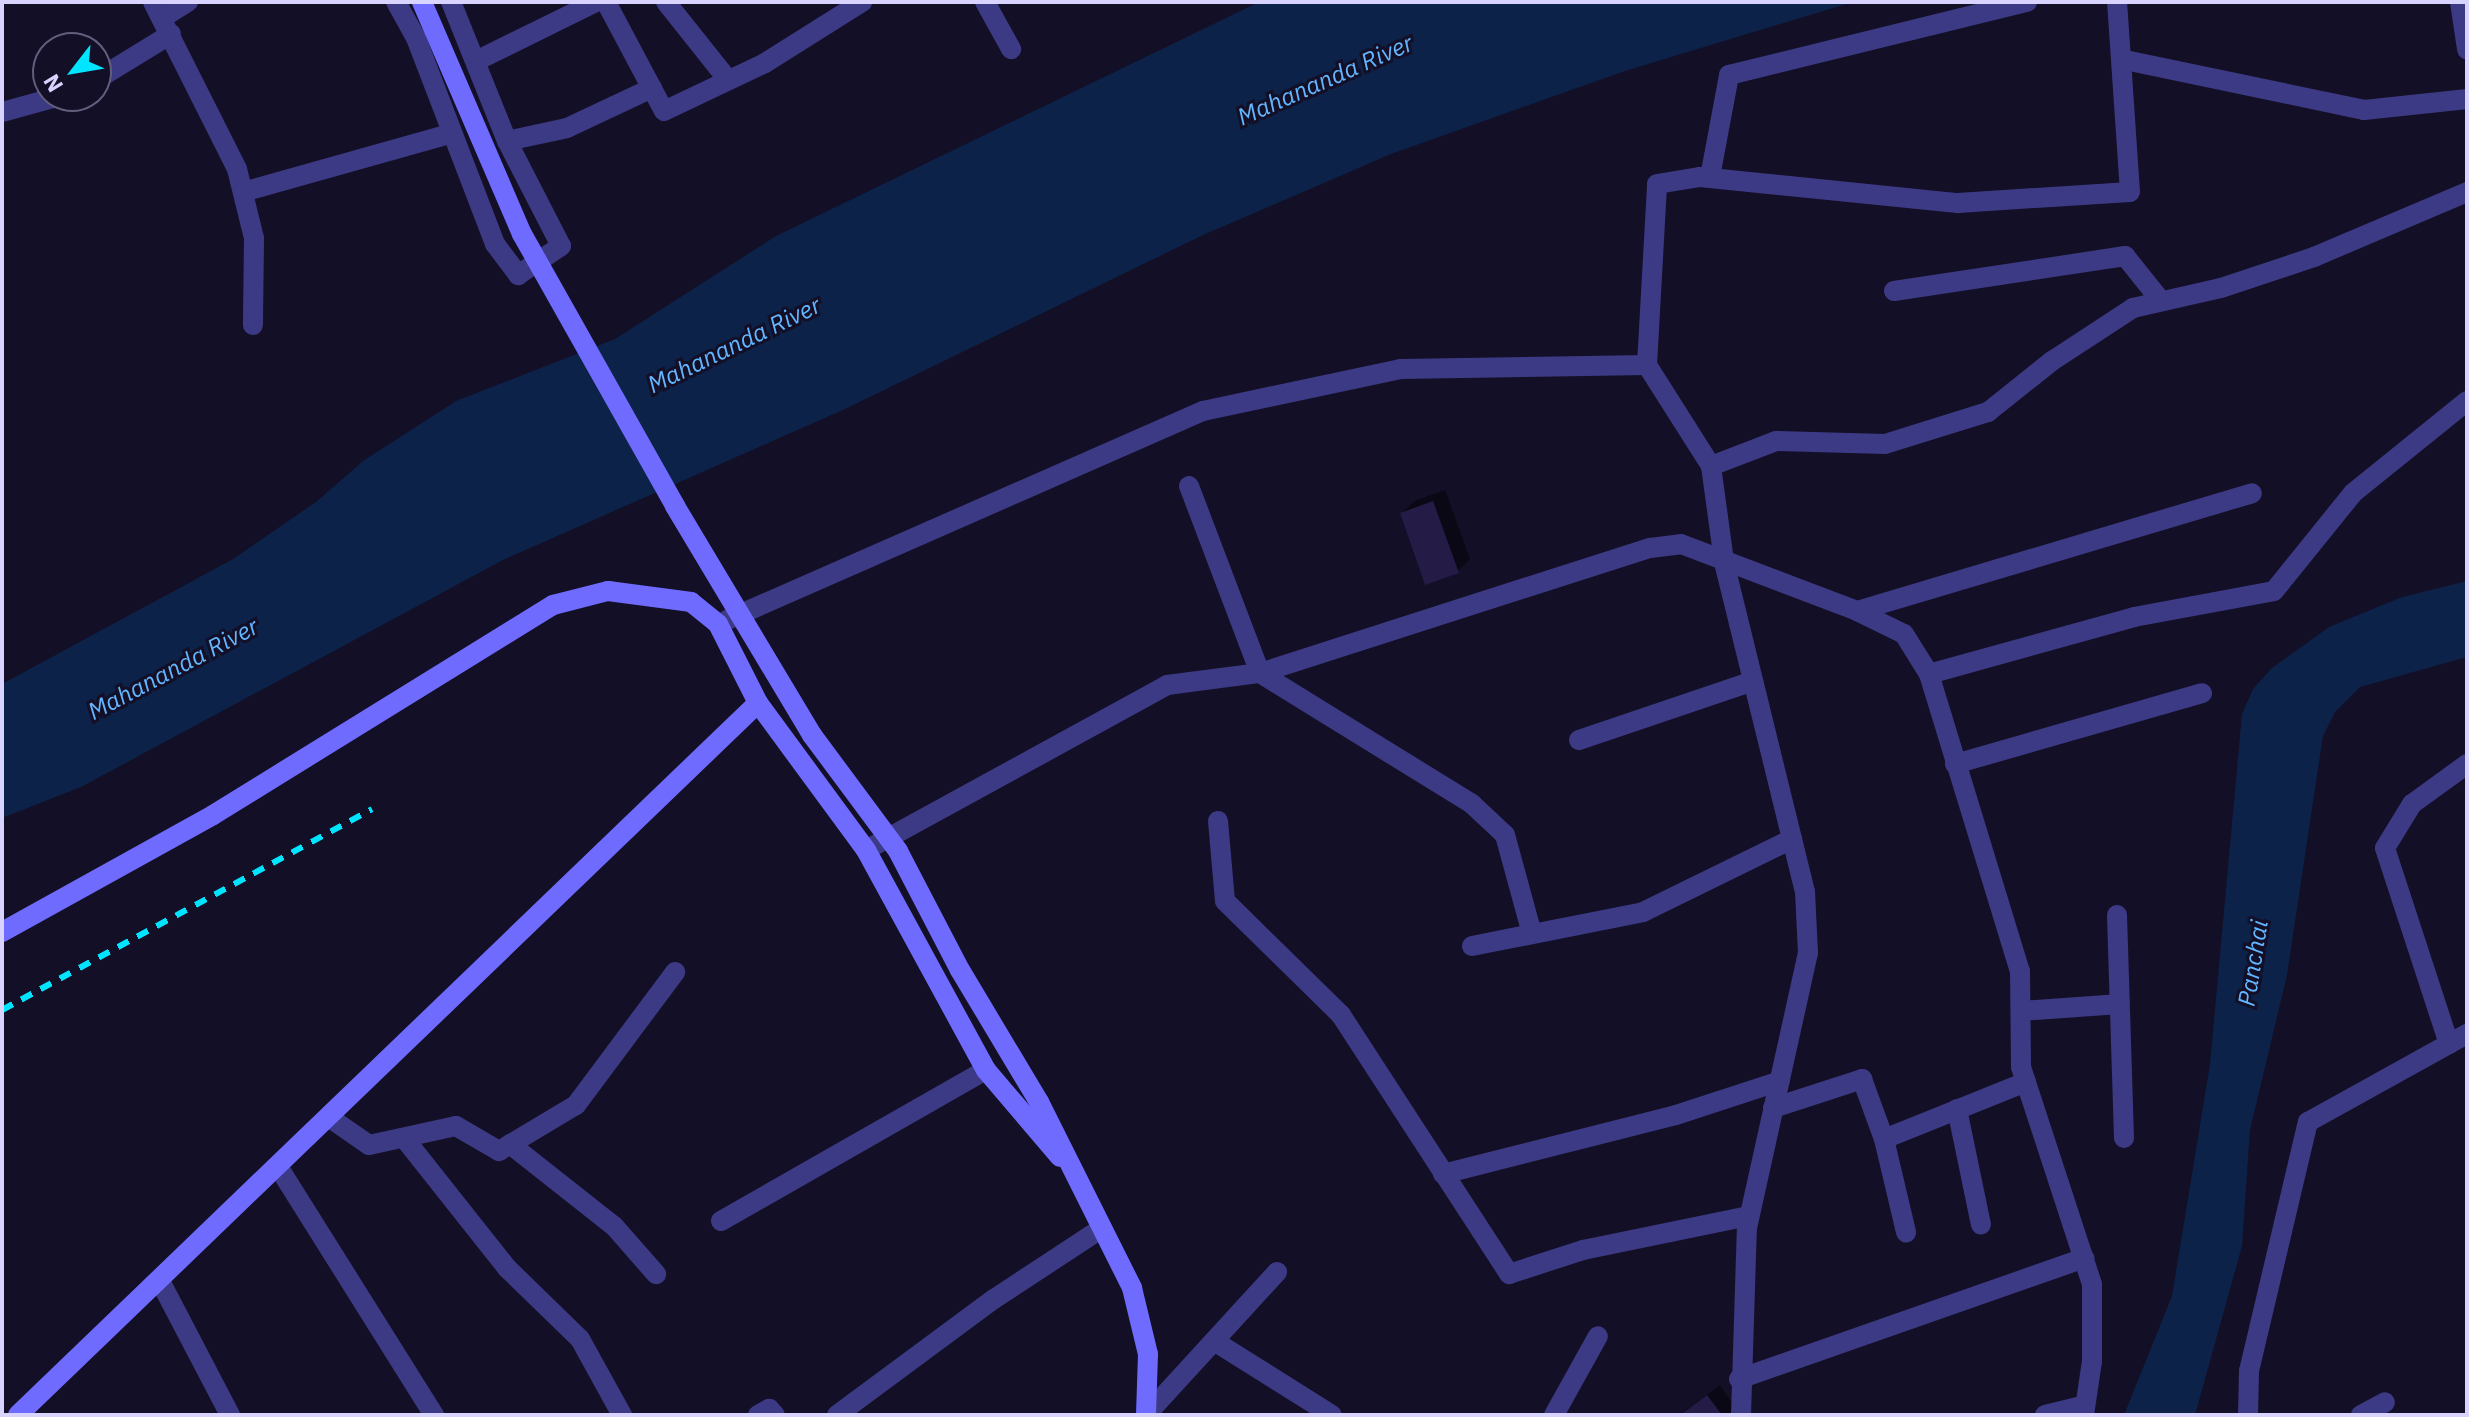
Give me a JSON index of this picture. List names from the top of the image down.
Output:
{
  "water": ["Mahananda River", "Panchai"],
  "north": "bottom left"
}
